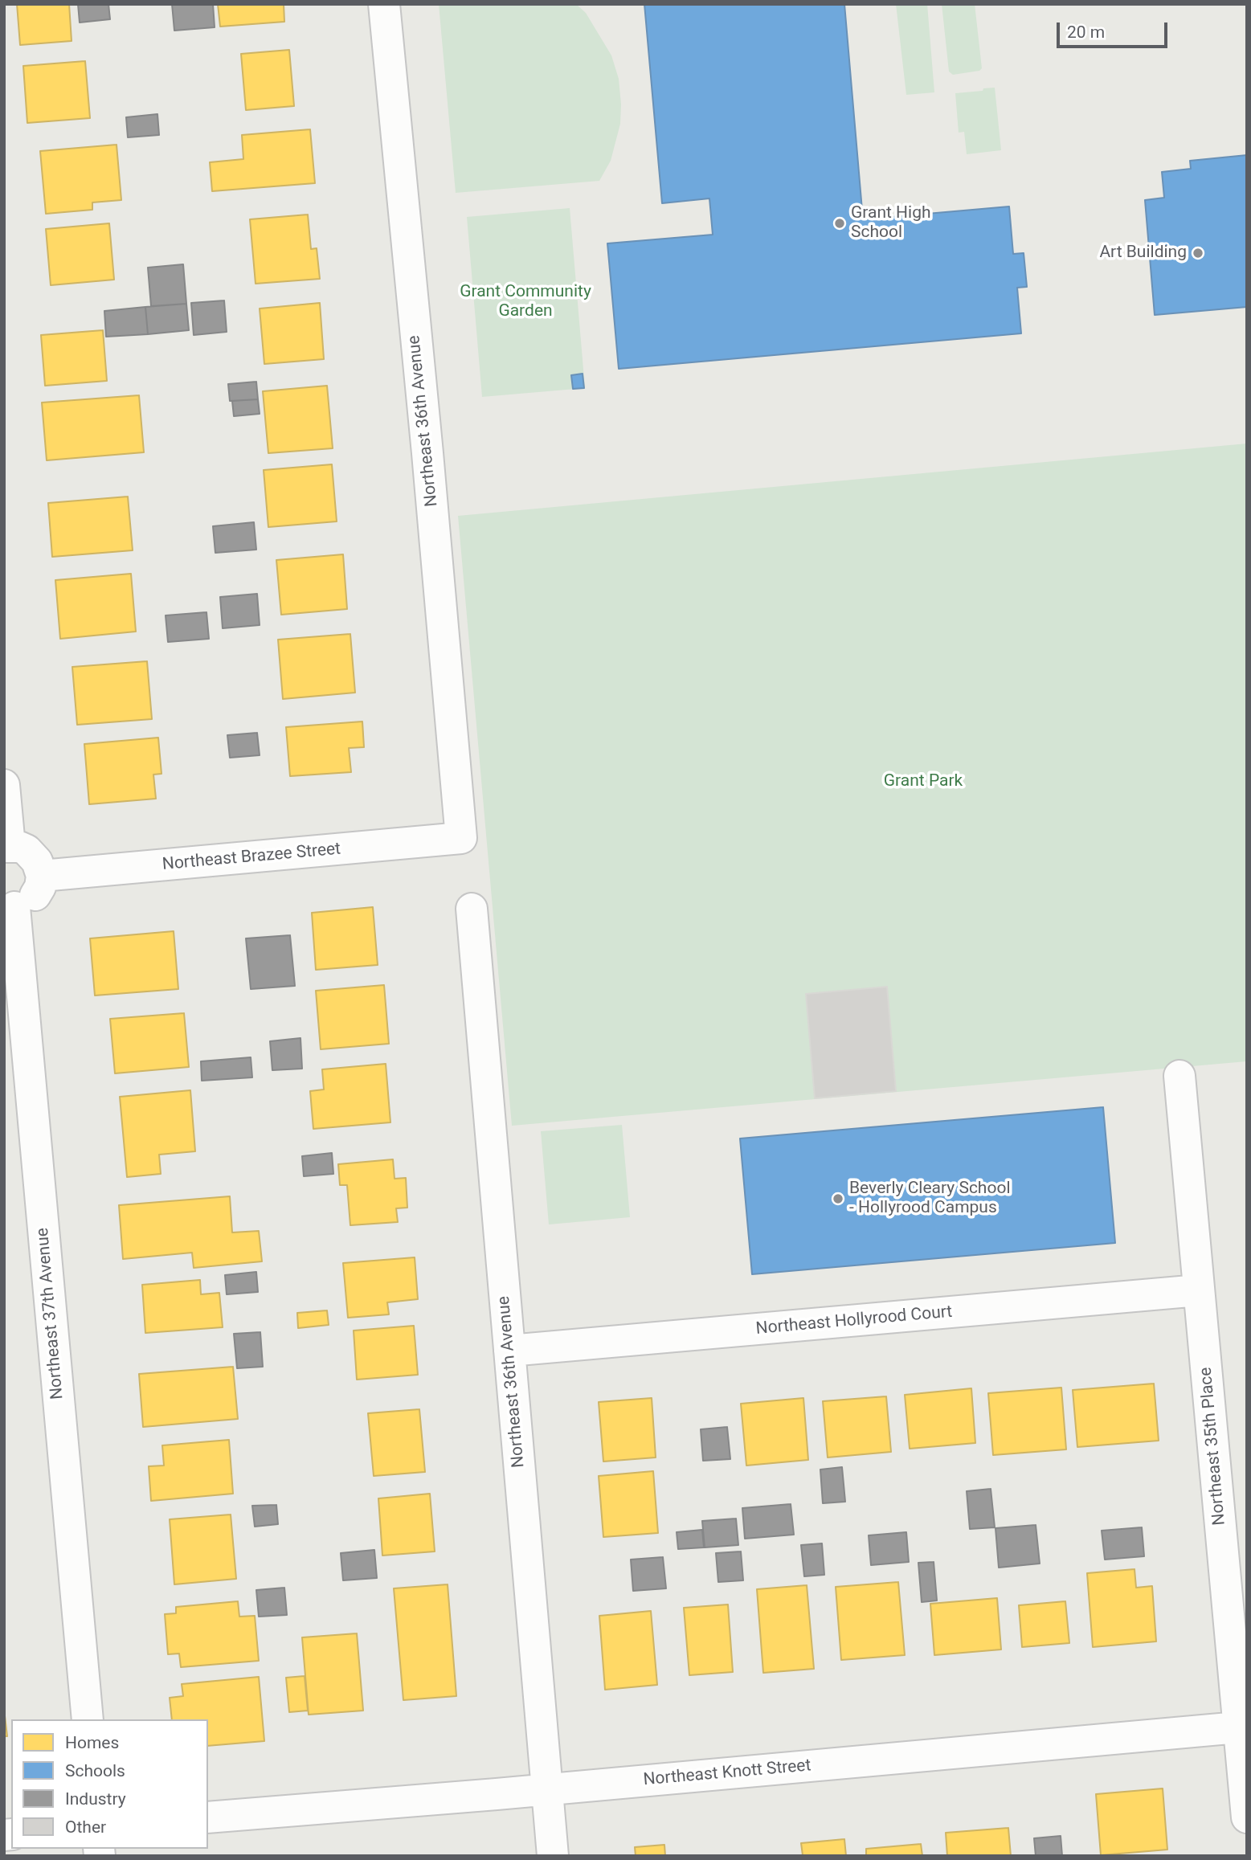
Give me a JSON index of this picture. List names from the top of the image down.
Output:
{
  "streets": {
    "street": [
      "Northeast 36th Avenue",
      "Northeast Brazee Street",
      "Northeast 37th Avenue",
      "Northeast Hollyrood Court",
      "Northeast 35th Place",
      "Northeast Knott Street"
    ]
  },
  "crossings": [
    ["Northeast 36th Avenue", "Northeast Brazee Street"],
    ["Northeast 36th Avenue", "Northeast Hollyrood Court"],
    ["Northeast 36th Avenue", "Northeast Knott Street"],
    ["Northeast Hollyrood Court", "Northeast 35th Place"],
    ["Northeast 35th Place", "Northeast Knott Street"]
  ],
  "parks": ["Grant Community Garden", "Grant Park"],
  "places": ["Grant High School", "Art Building", "Beverly Cleary School - Hollyrood Campus"],
  "legend": [
    "Homes",
    "Schools",
    "Industry",
    "Other"
  ],
  "scale_bar": "20 m"
}
